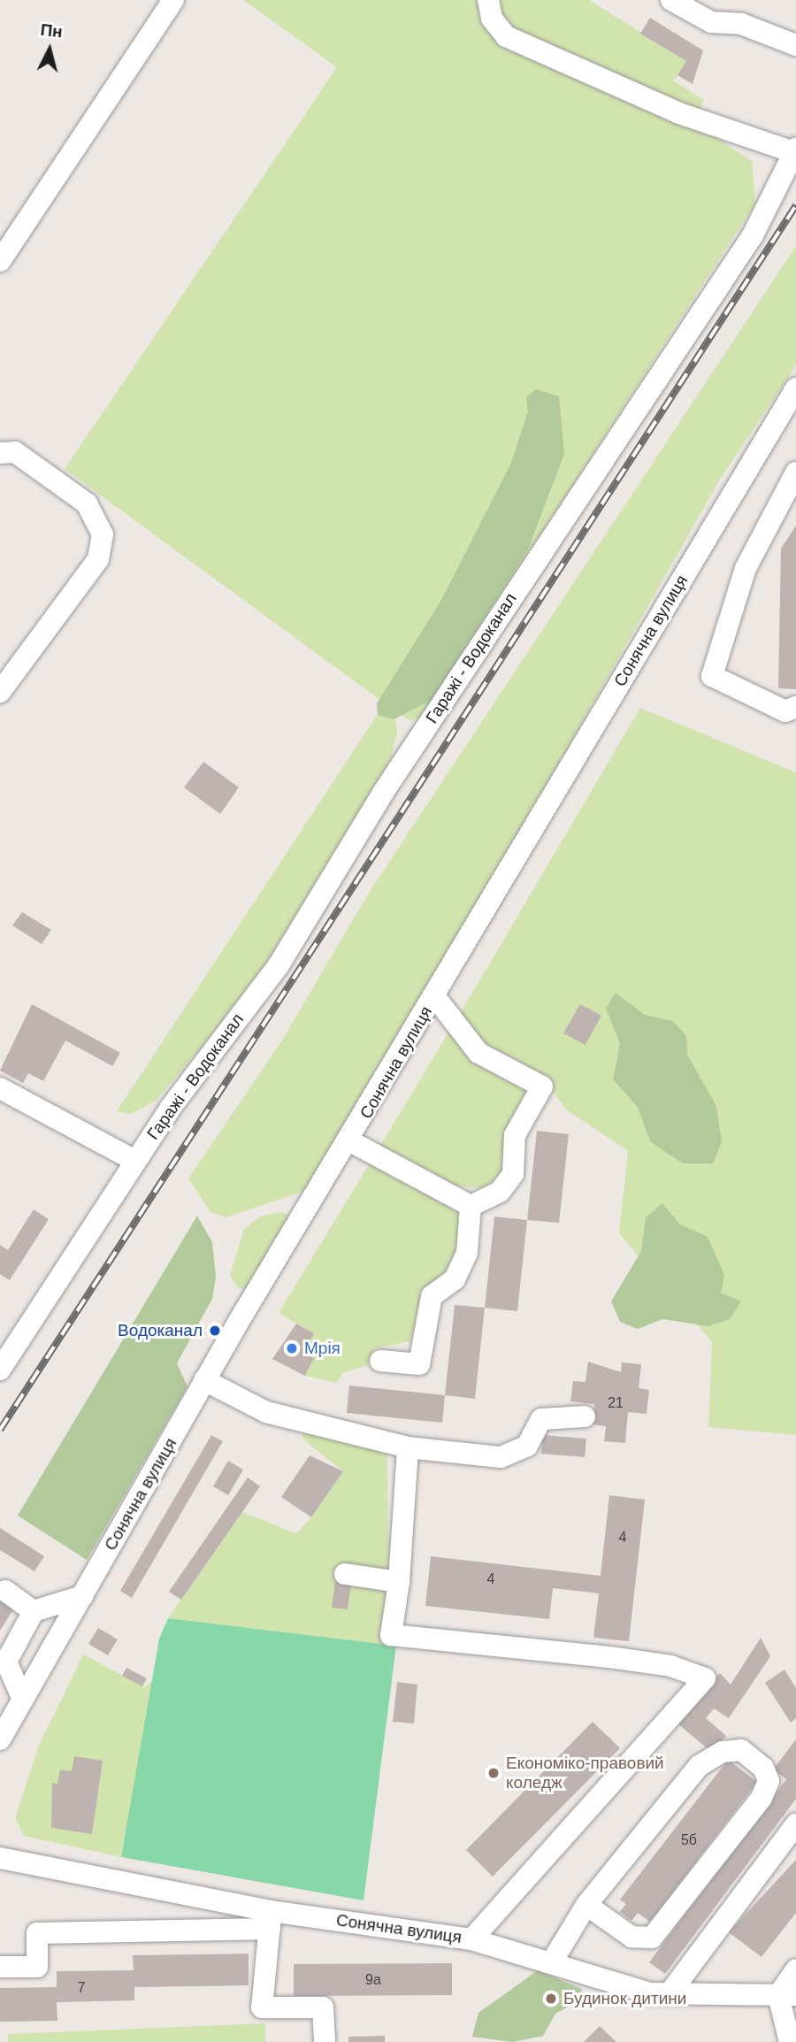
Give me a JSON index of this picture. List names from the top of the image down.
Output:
{
  "streets": {
    "street": ["Сонячна вулиця", "Гаражі - Водоканал"]
  },
  "places": [
    "Водоканал",
    "Мрія",
    "Економіко-правовий коледж",
    "Будинок дитини"
  ],
  "house_numbers": [
    "21",
    "4",
    "4",
    "5б",
    "9а",
    "7"
  ],
  "north": "top"
}
